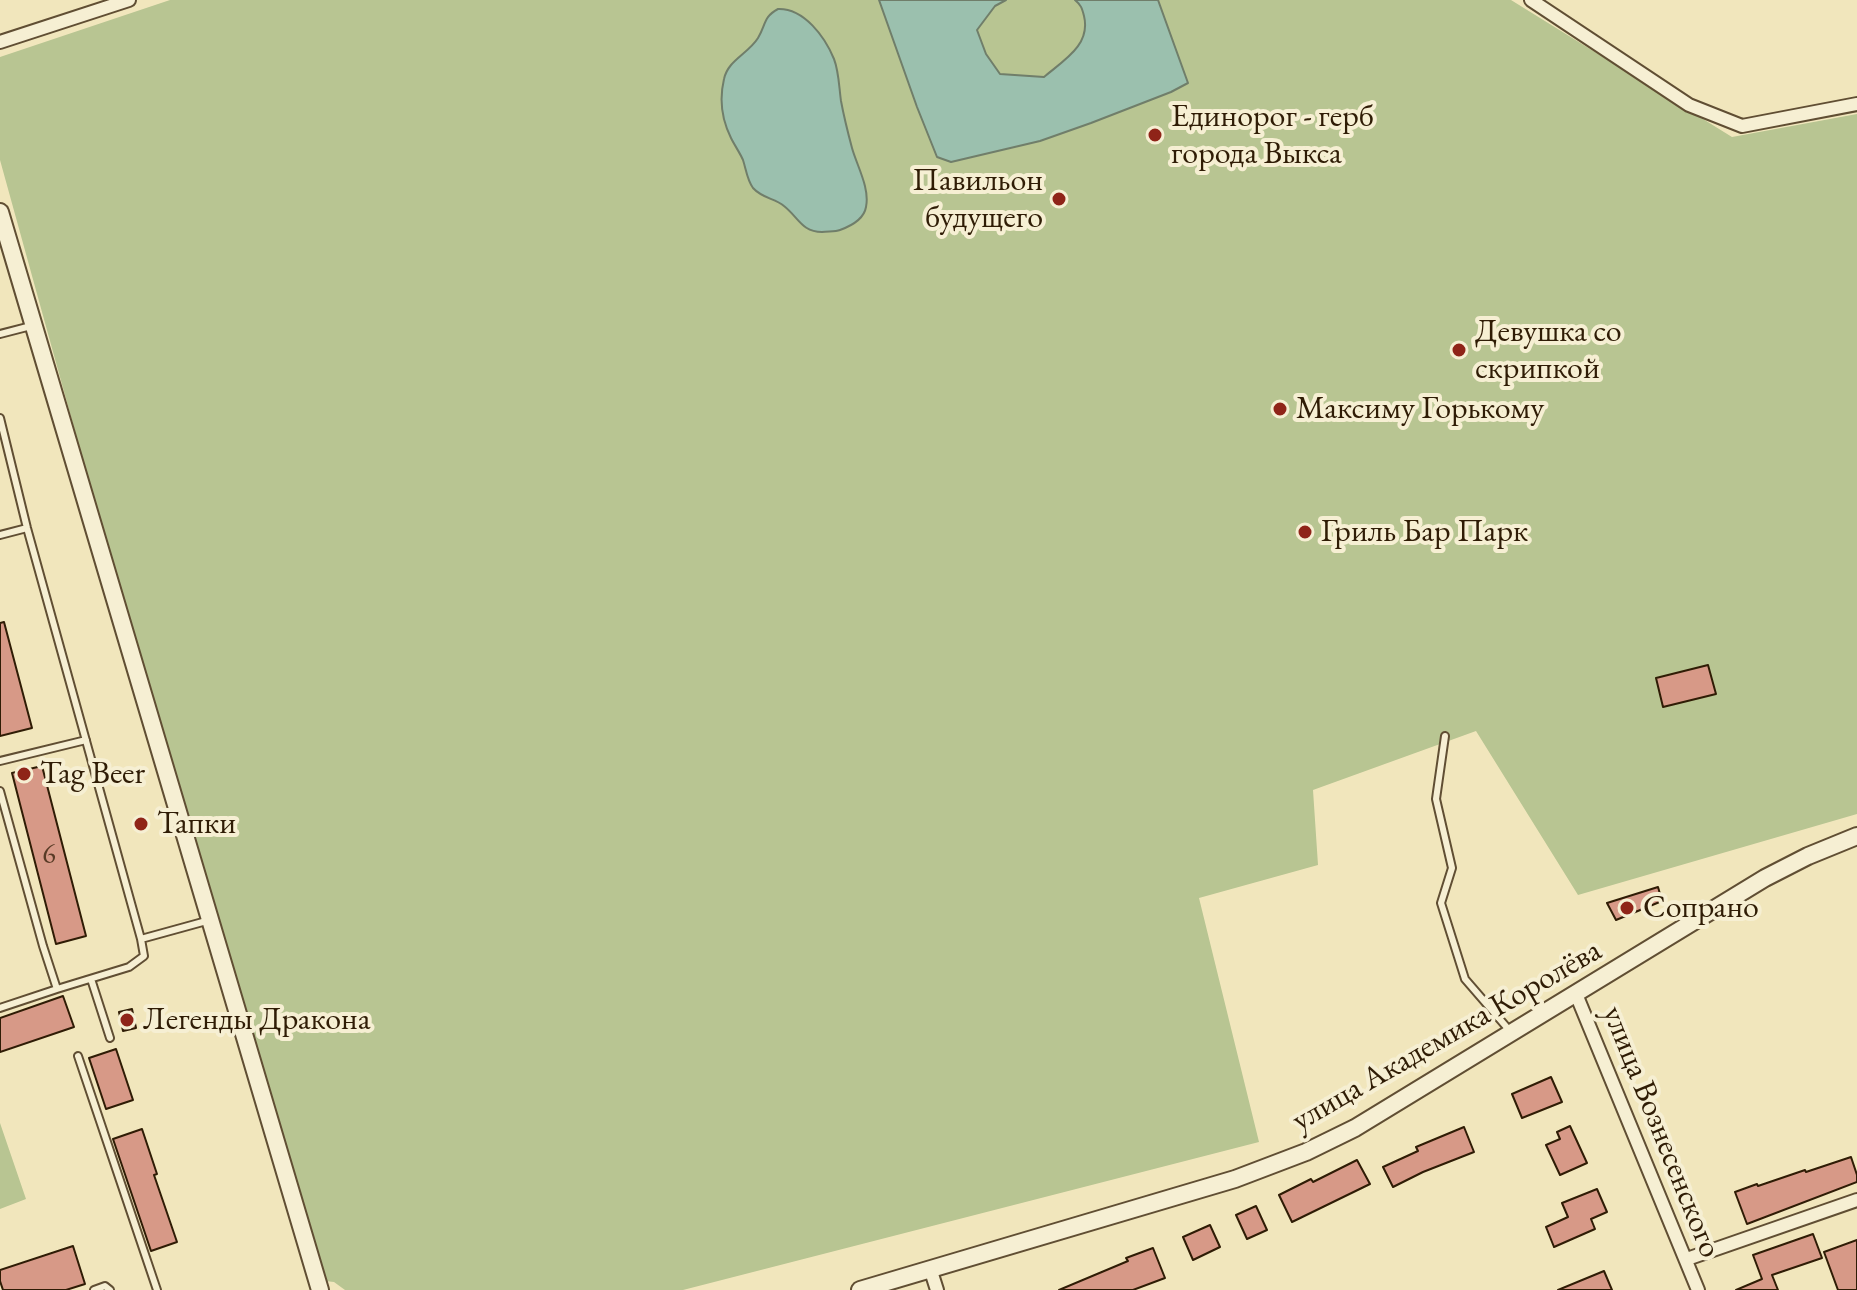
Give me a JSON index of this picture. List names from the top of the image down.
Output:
{
  "streets": {
    "street": ["улица Академика Королёва", "улица Вознесенского"]
  },
  "crossings": [
    ["улица Академика Королёва", "улица Вознесенского"]
  ],
  "places": [
    "Единорог - герб города Выкса",
    "Павильон будущего",
    "Девушка со скрипкой",
    "Максиму Горькому",
    "Гриль Бар Парк",
    "Tag Beer",
    "Тапки",
    "Сопрано",
    "Легенды Дракона"
  ],
  "house_numbers": ["6"]
}
